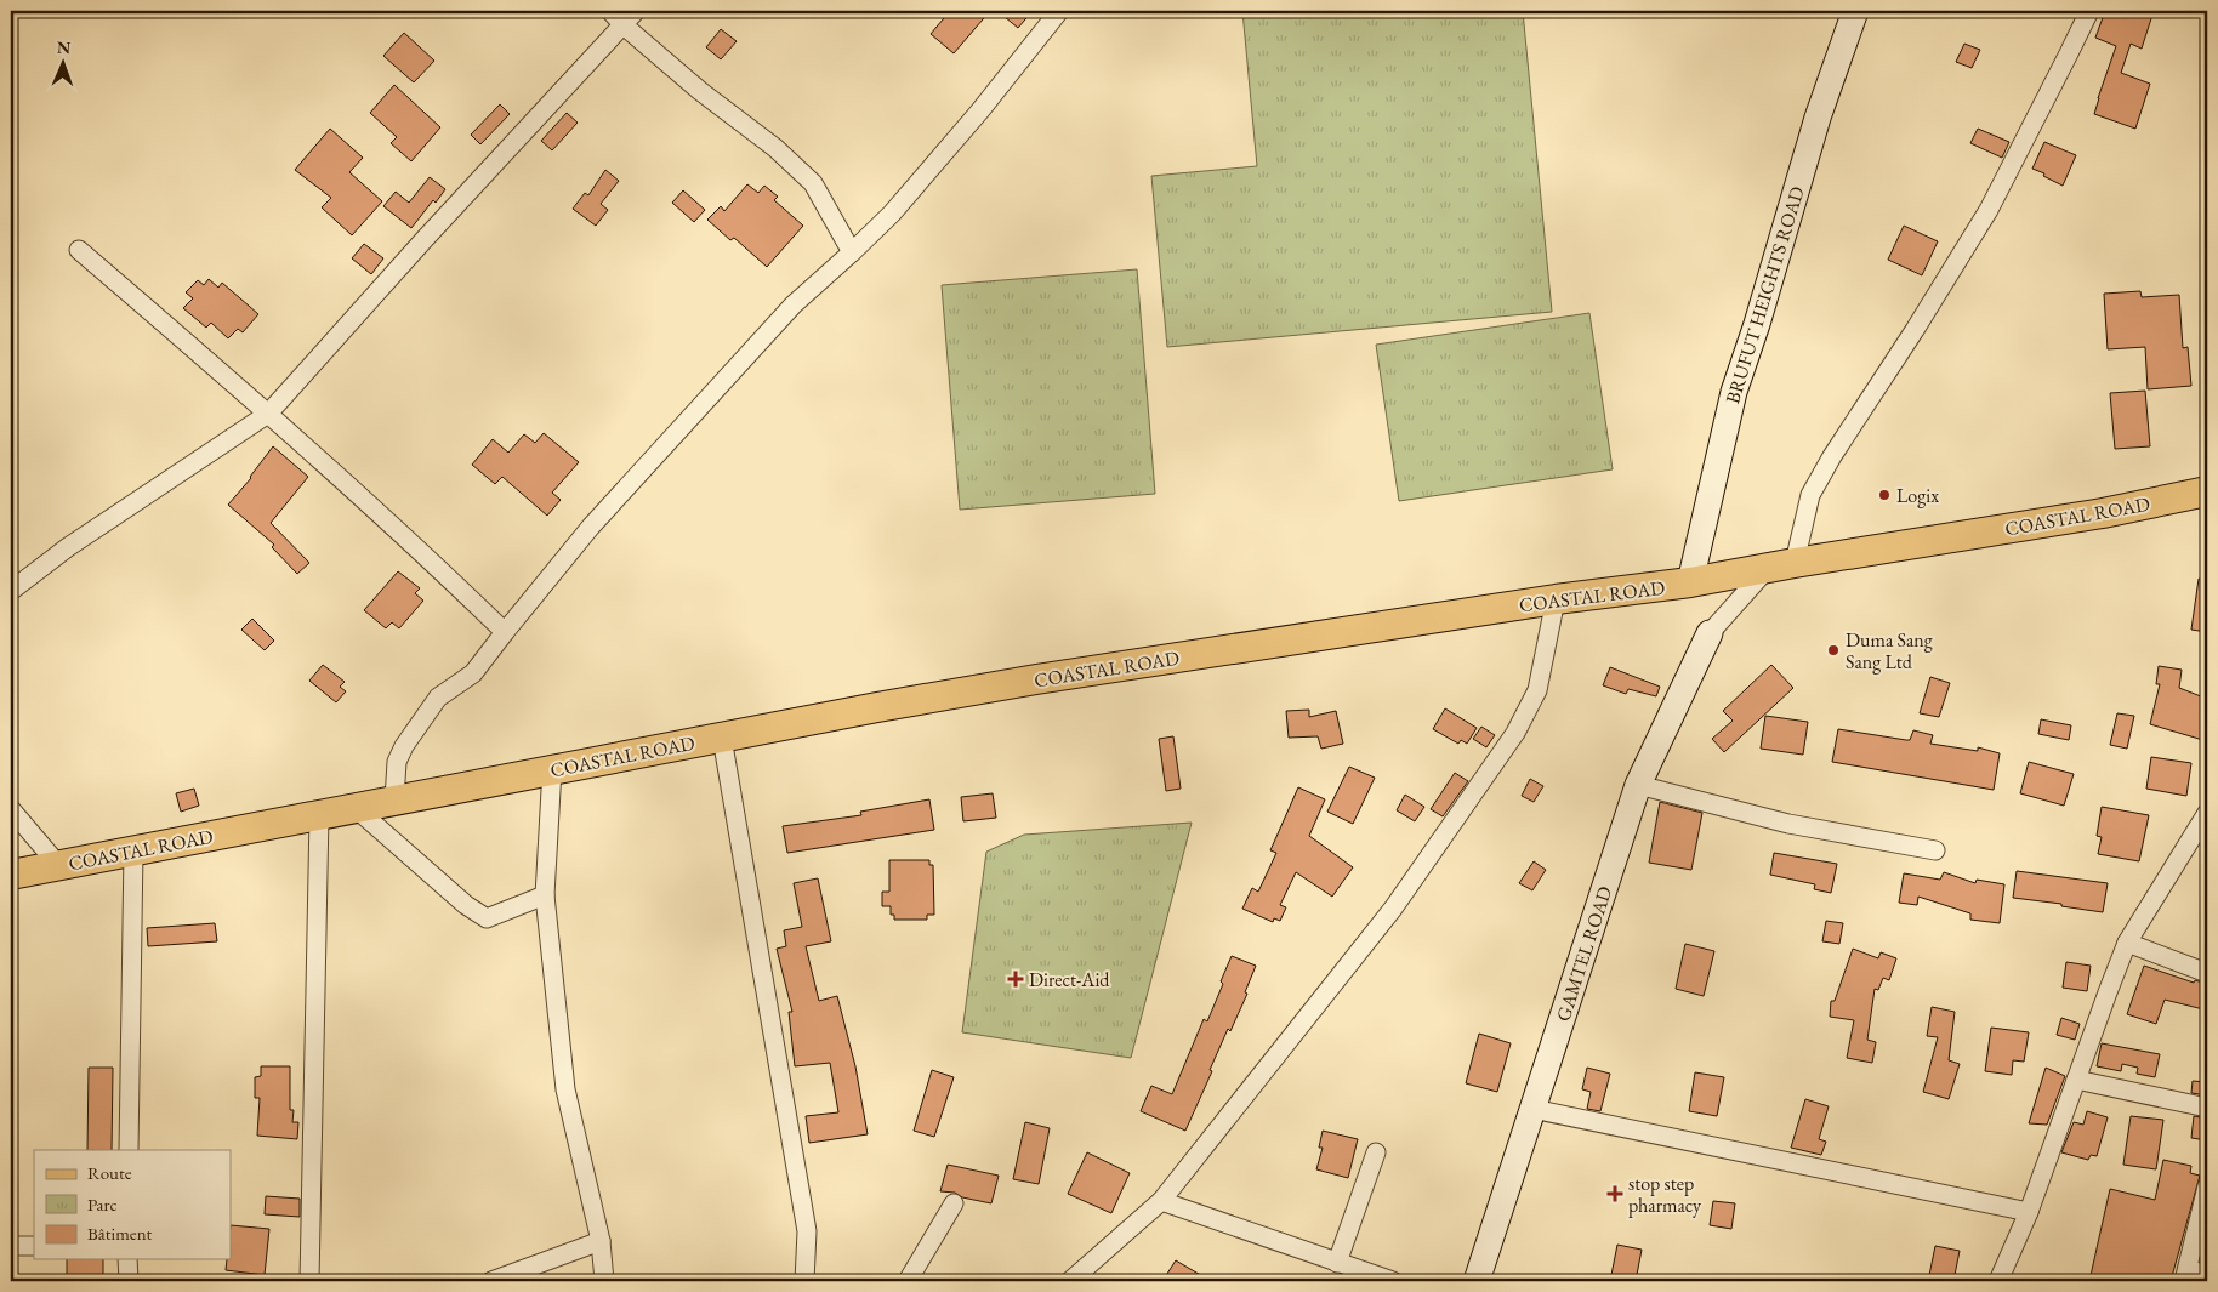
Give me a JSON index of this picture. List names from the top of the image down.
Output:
{
  "streets": {
    "main road": ["COASTAL ROAD"],
    "street": ["BRUFUT HEIGHTS ROAD", "GAMTEL ROAD"]
  },
  "crossings": [
    ["BRUFUT HEIGHTS ROAD", "COASTAL ROAD"]
  ],
  "places": {
    "other": ["Logix", "Duma Sang Sang Ltd"],
    "health": ["Direct-Aid", "stop step pharmacy"]
  },
  "legend": ["Route", "Parc", "Bâtiment"],
  "north": "top"
}
